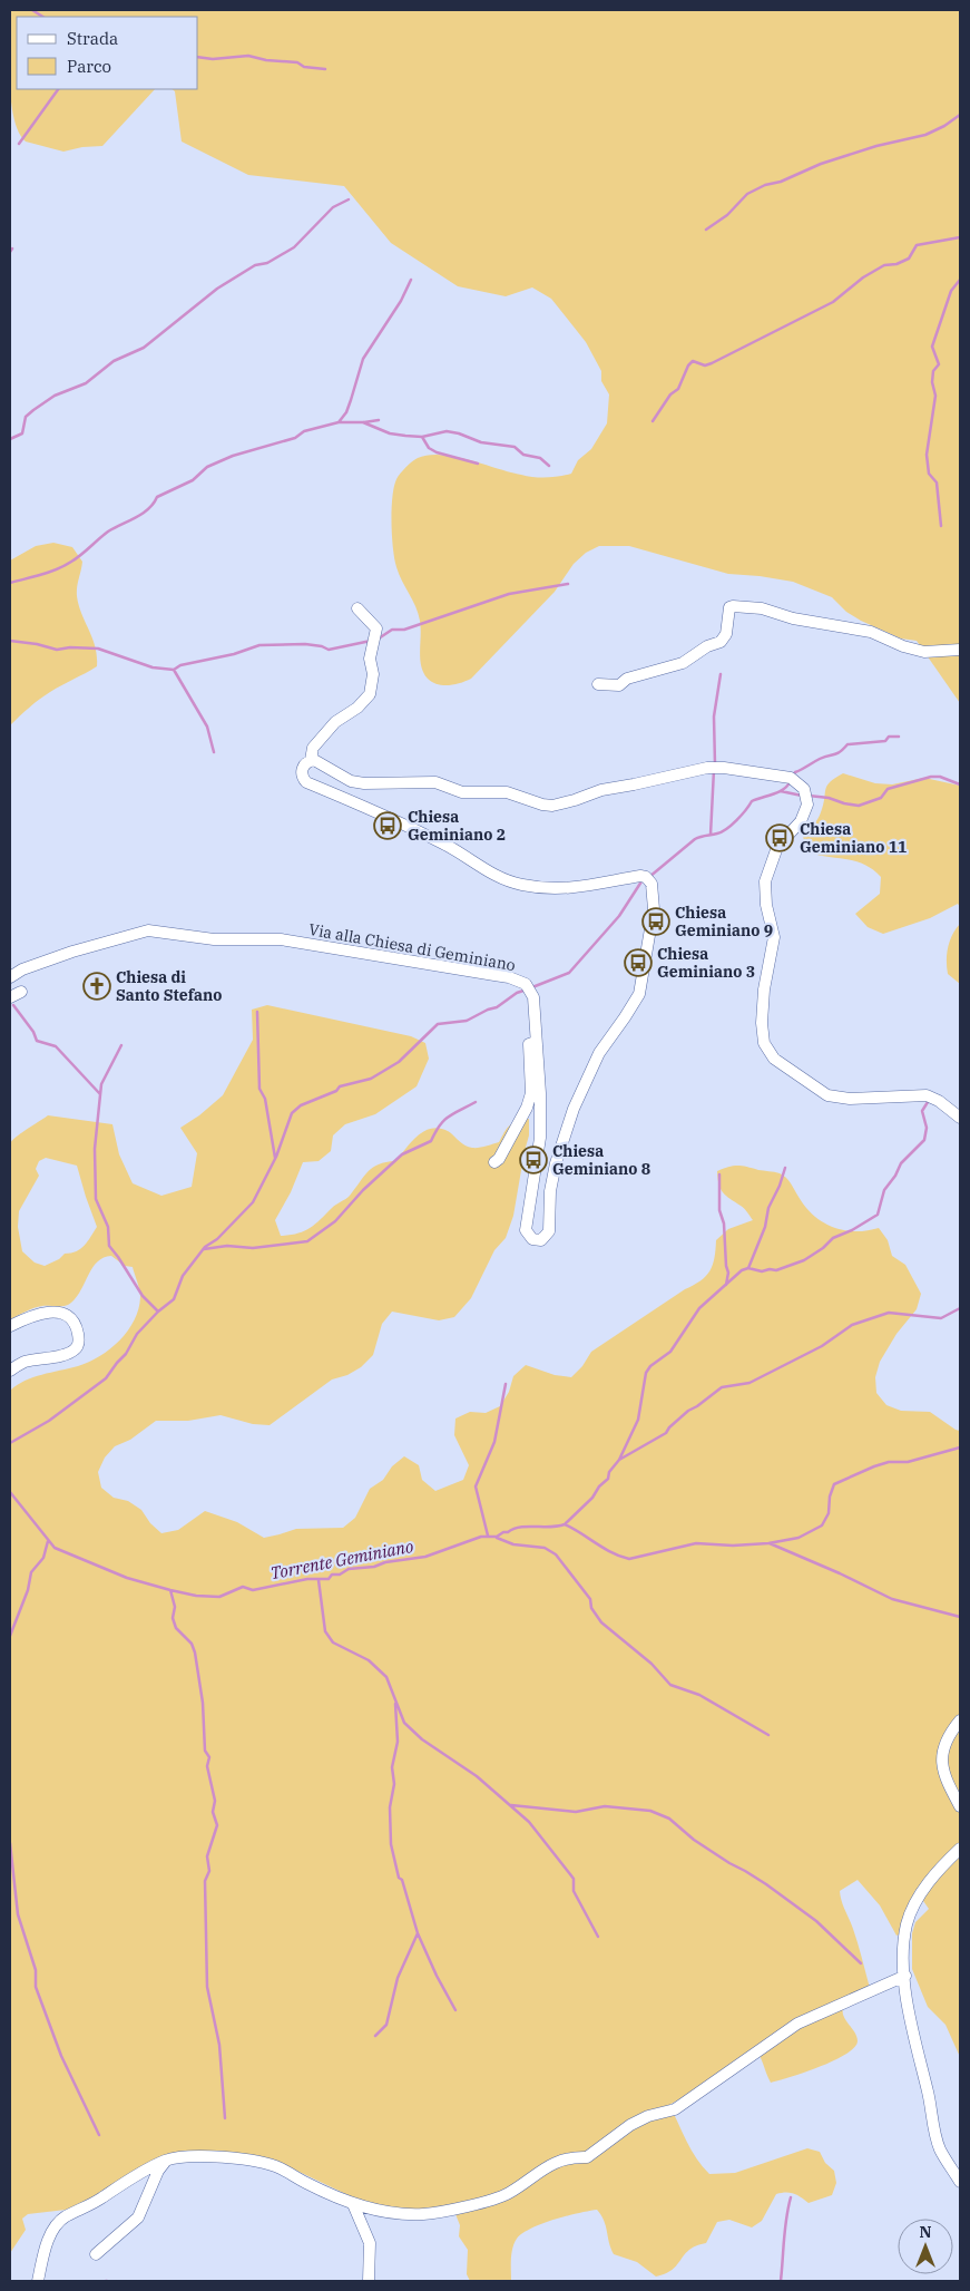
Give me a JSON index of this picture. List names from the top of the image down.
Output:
{
  "streets": {
    "street": ["Via alla Chiesa di Geminiano"]
  },
  "water": ["Torrente Geminiano"],
  "places": {
    "bus stop": [
      "Chiesa Geminiano 2",
      "Chiesa Geminiano 11",
      "Chiesa Geminiano 9",
      "Chiesa Geminiano 3",
      "Chiesa Geminiano 8"
    ],
    "church": ["Chiesa di Santo Stefano"]
  },
  "legend": ["Strada", "Parco"],
  "north": "top"
}
